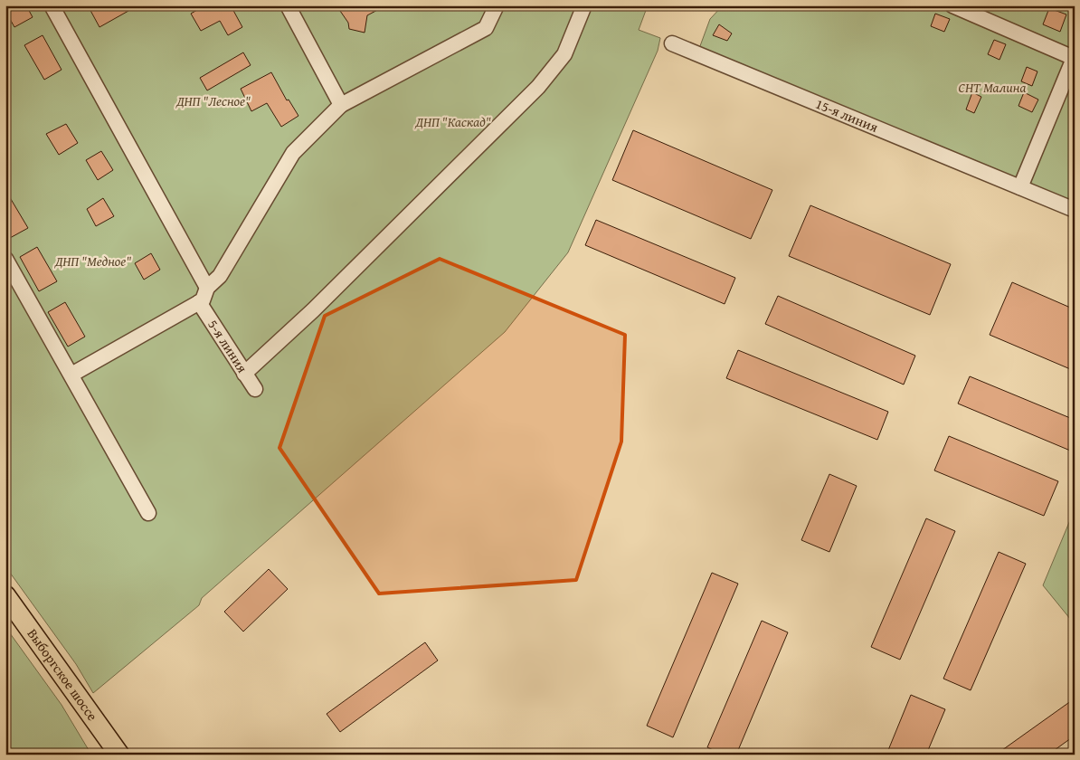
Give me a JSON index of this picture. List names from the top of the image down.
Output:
{
  "streets": {
    "main road": ["Выборгское шоссе"],
    "street": ["15-я линия", "5-я линия"]
  },
  "parks": [
    "СНТ Малина",
    "ДНП \"Лесное\"",
    "ДНП \"Каскад\"",
    "ДНП \"Медное\""
  ]
}
